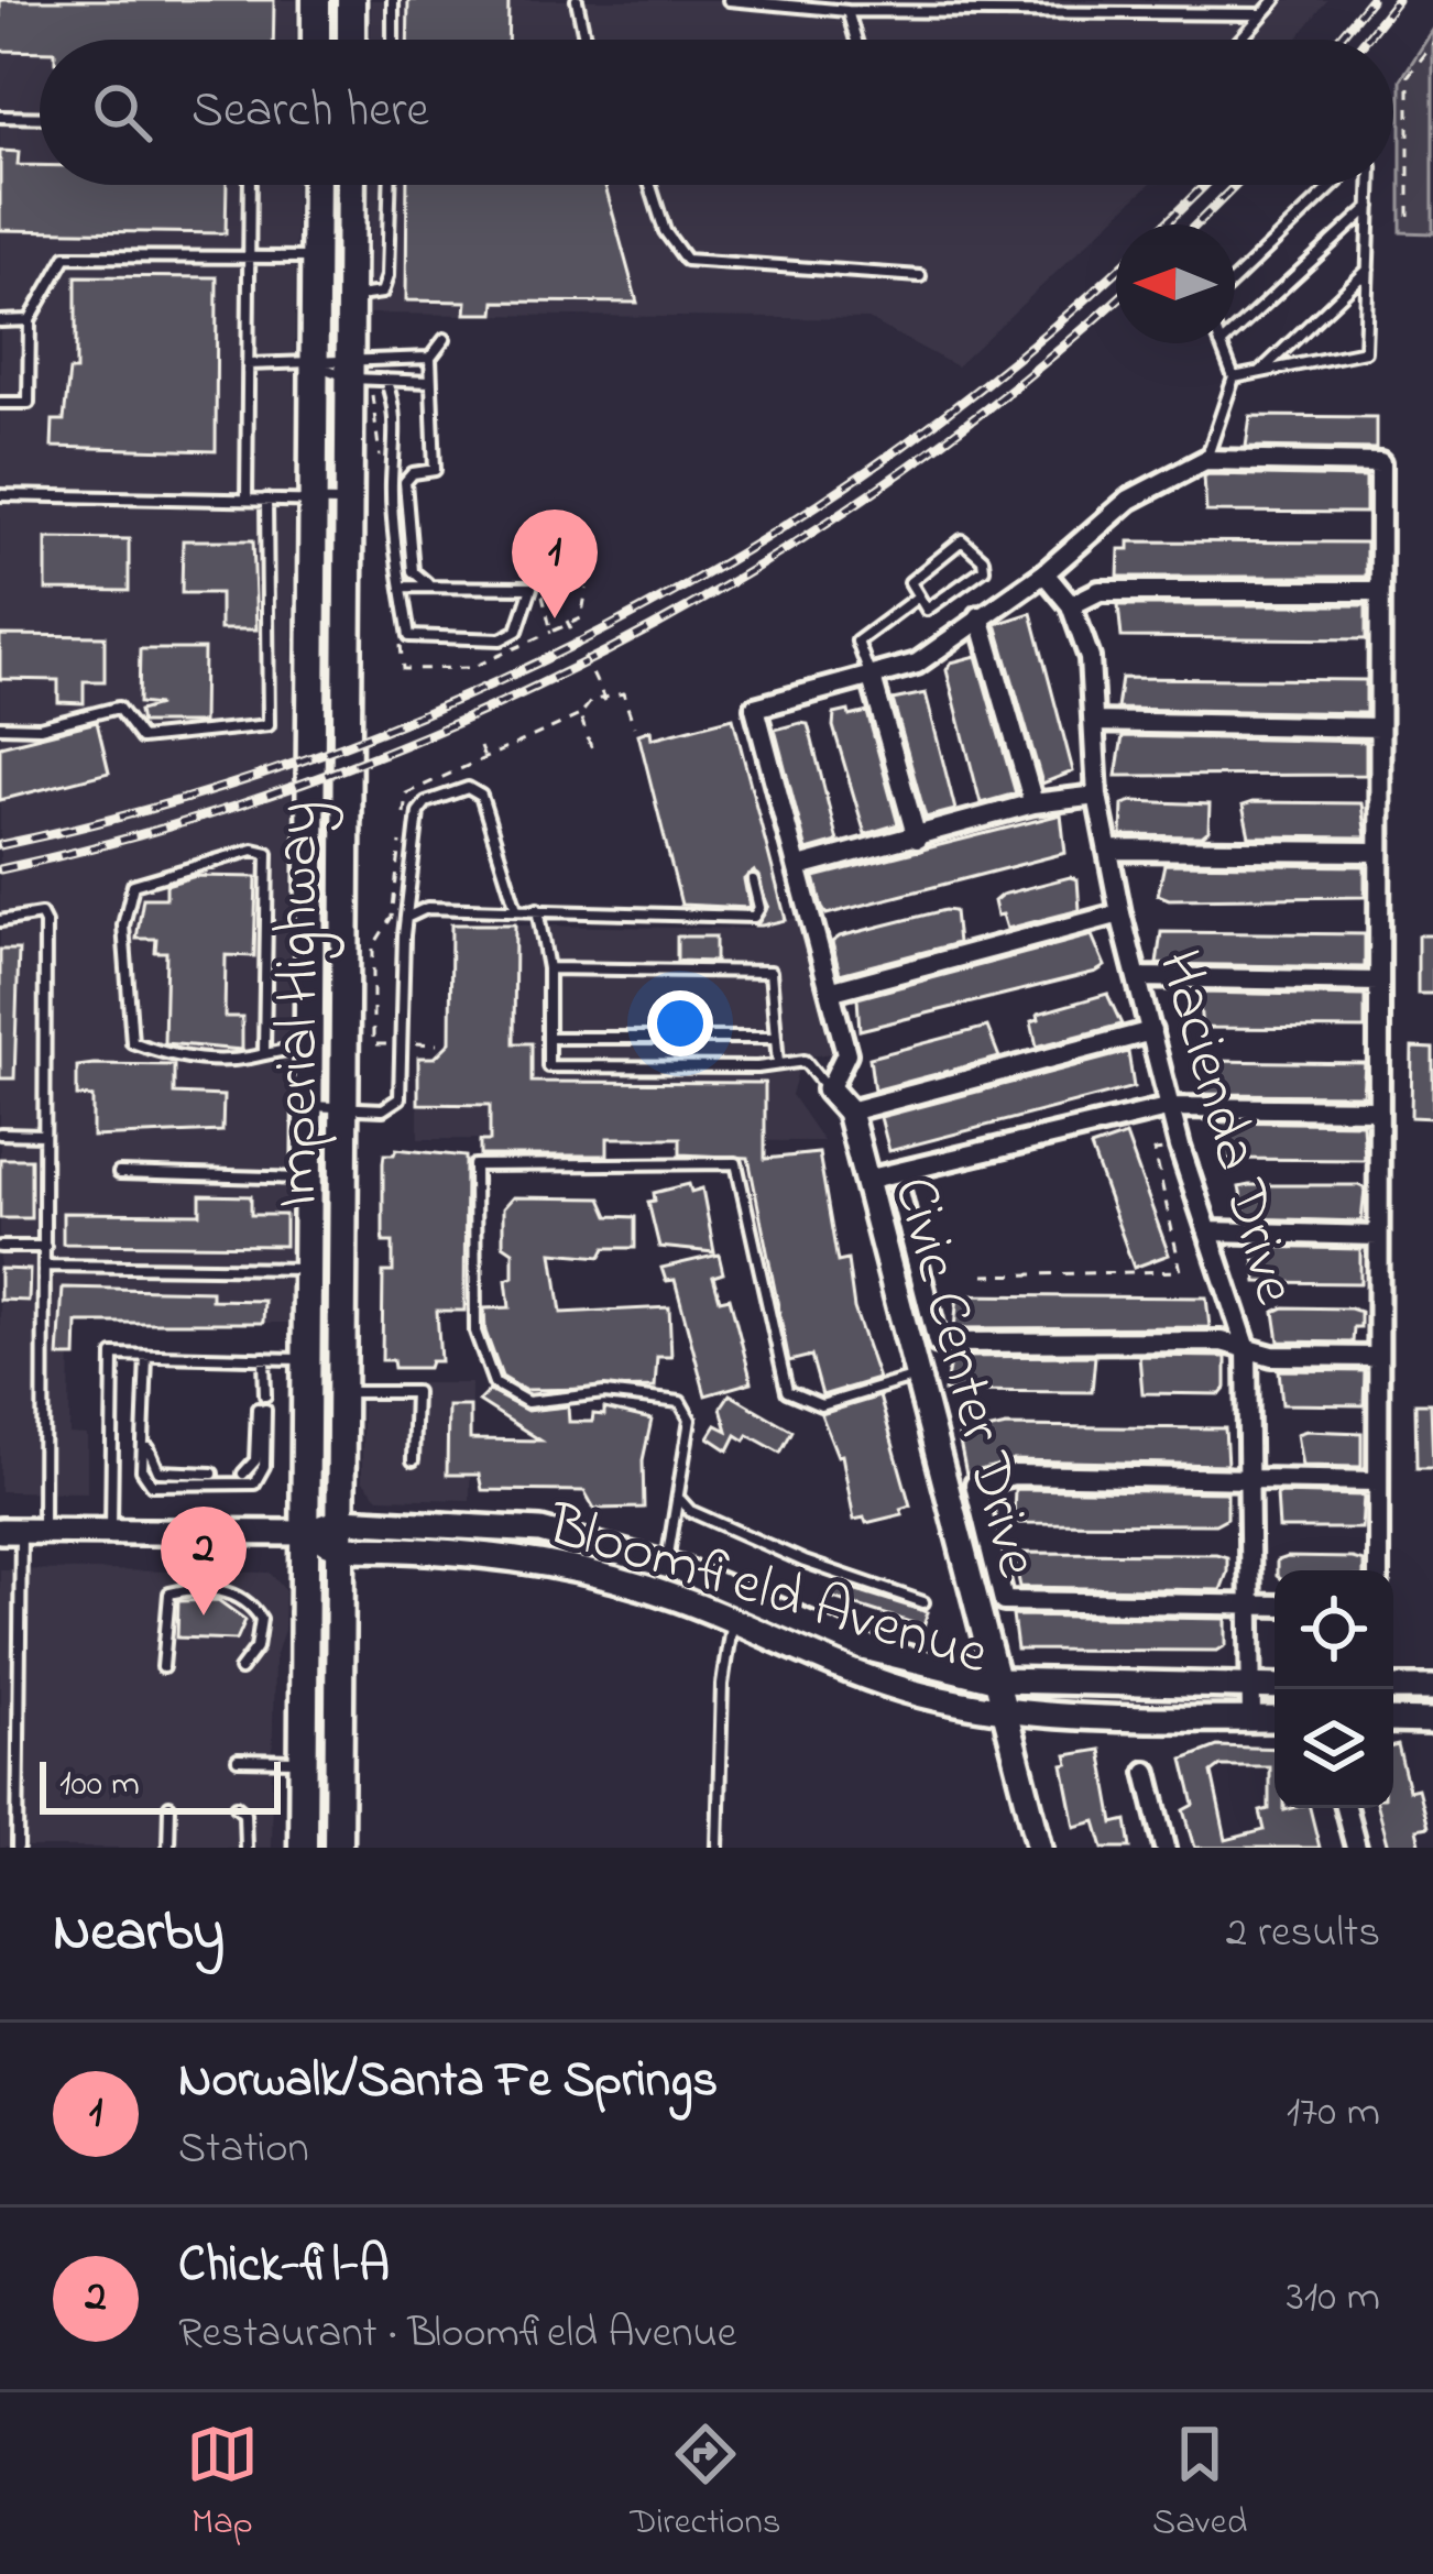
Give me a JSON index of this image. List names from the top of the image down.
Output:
{
  "streets": {
    "main road": ["Imperial Highway", "Civic Center Drive", "Bloomfield Avenue"],
    "street": ["Hacienda Drive"]
  },
  "crossings": [
    ["Imperial Highway", "Bloomfield Avenue"],
    ["Hacienda Drive", "Bloomfield Avenue"],
    ["Civic Center Drive", "Bloomfield Avenue"]
  ],
  "scale_bar": "100 m",
  "north": "left",
  "page": {
    "search": "Search here",
    "pins": ["1", "2"],
    "scale": "100 m",
    "heading": ["Nearby", "2 results"],
    "list": [
      {
        "mark": "1",
        "name": "Norwalk/Santa Fe Springs",
        "note": "Station",
        "value": "170 m"
      },
      {
        "mark": "2",
        "name": "Chick-fil-A",
        "note": "Restaurant · Bloomfield Avenue",
        "value": "310 m"
      }
    ],
    "nav": ["Map", "Directions", "Saved"]
  }
}
